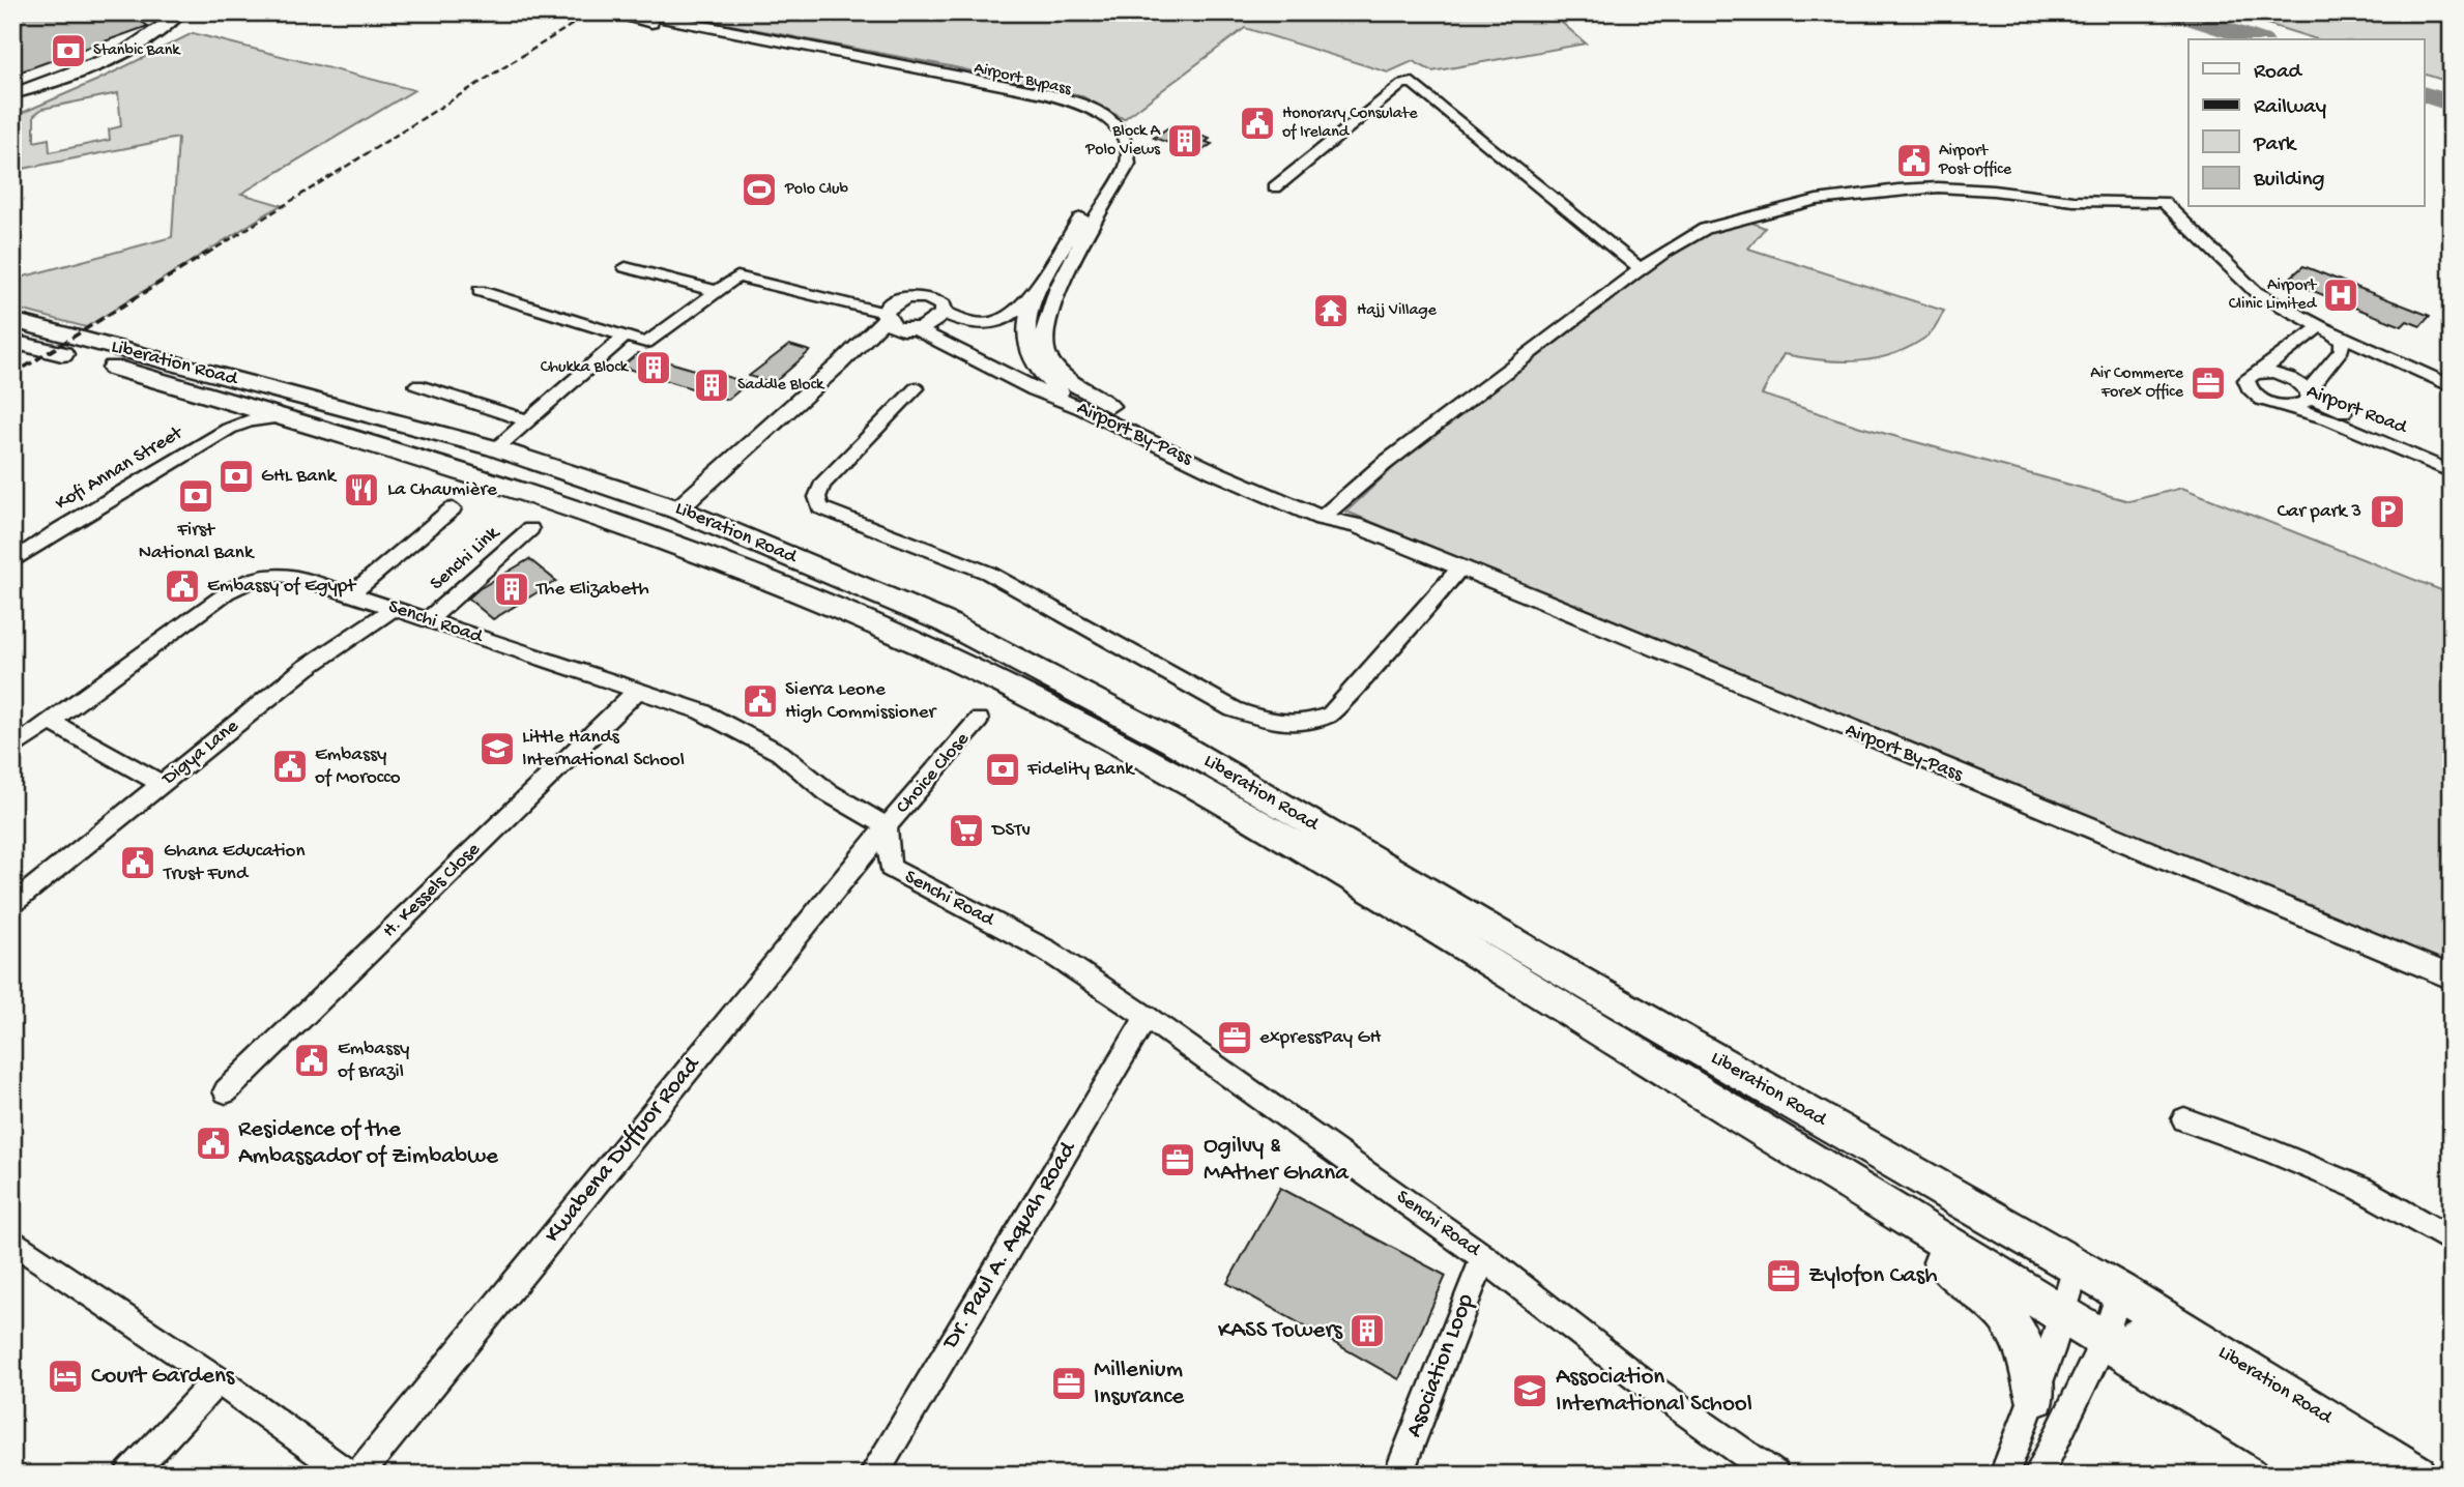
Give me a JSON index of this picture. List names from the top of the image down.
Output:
{
  "streets": {
    "highway": ["Liberation Road"],
    "main road": ["Airport Bypass", "Airport By-Pass"],
    "street": [
      "Airport Road",
      "Kofi Annan Street",
      "Senchi Link",
      "Senchi Road",
      "Digya Lane",
      "Choice Close",
      "H. Kessels Close",
      "Kwabena Duffuor Road",
      "Dr. Paul A. Aquah Road",
      "Asociation Loop"
    ]
  },
  "crossings": [
    ["Airport Bypass", "Airport By-Pass"],
    ["Liberation Road", "Kofi Annan Street"],
    ["Senchi Link", "Senchi Road"],
    ["Senchi Road", "Digya Lane"],
    ["Senchi Road", "Choice Close"],
    ["Senchi Road", "H. Kessels Close"],
    ["Senchi Road", "Kwabena Duffuor Road"],
    ["Senchi Road", "Dr. Paul A. Aquah Road"],
    ["Senchi Road", "Asociation Loop"],
    ["Choice Close", "Kwabena Duffuor Road"]
  ],
  "places": {
    "bank": [
      "Stanbic Bank",
      "GHL Bank",
      "First National Bank",
      "Fidelity Bank"
    ],
    "public building": [
      "Honorary Consulate of Ireland",
      "Airport Post Office",
      "Embassy of Egypt",
      "Sierra Leone High Commissioner",
      "Embassy of Morocco",
      "Ghana Education Trust Fund",
      "Embassy of Brazil",
      "Residence of the Ambassador of Zimbabwe"
    ],
    "building": [
      "Block A Polo Views",
      "Chukka Block",
      "Saddle Block",
      "The Elizabeth",
      "KASS Towers"
    ],
    "sports": ["Polo Club"],
    "hospital": ["Airport Clinic Limited"],
    "temple": ["Hajj Village"],
    "office": [
      "Air Commerce Forex Office",
      "expressPay GH",
      "Ogilvy & MAther Ghana",
      "Zylofon Cash",
      "Millenium Insurance"
    ],
    "restaurant": ["La Chaumière"],
    "parking": ["Car park 3"],
    "school or university": ["Little Hands International School", "Association International School"],
    "supermarket": ["DSTv"],
    "hotel": ["Court Gardens"]
  },
  "legend": [
    "Road",
    "Railway",
    "Park",
    "Building"
  ]
}
